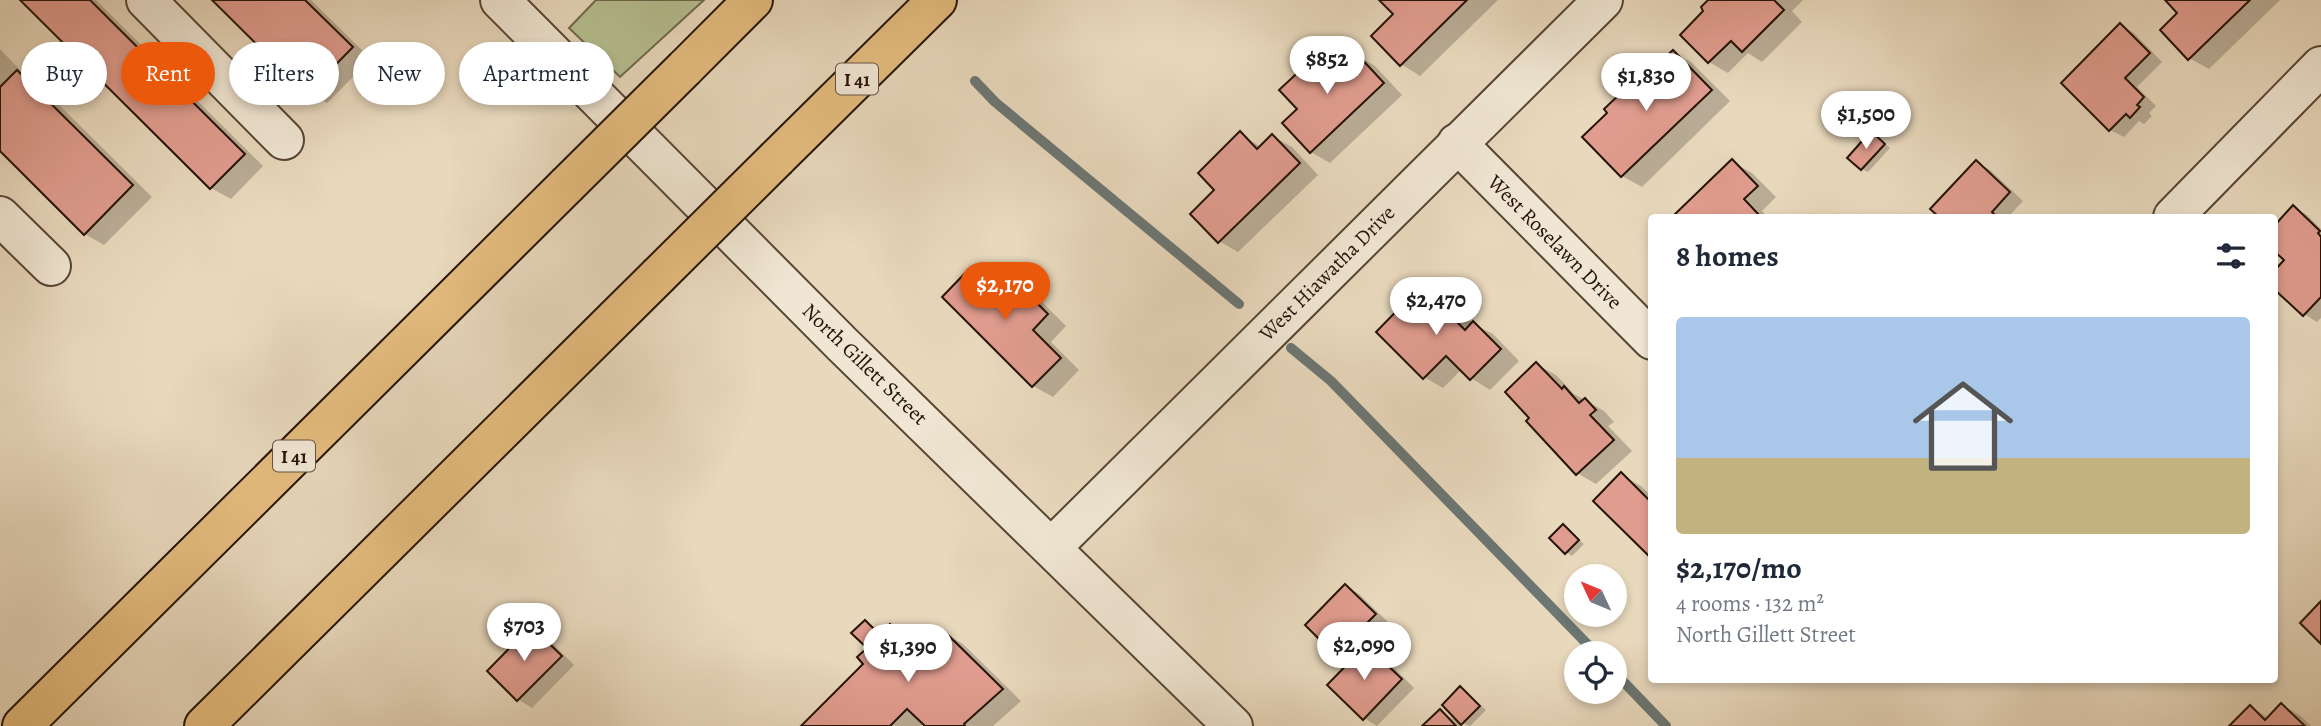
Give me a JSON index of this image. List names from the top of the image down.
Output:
{
  "streets": {
    "highway": ["I 41"],
    "street": ["West Roselawn Drive", "West Hiawatha Drive", "North Gillett Street"]
  },
  "crossings": [
    ["West Roselawn Drive", "West Hiawatha Drive"],
    ["West Hiawatha Drive", "North Gillett Street"]
  ],
  "north": "top left",
  "page": {
    "price": [
      "$852",
      "$1,830",
      "$1,500",
      "$2,170",
      "$2,470",
      "$703",
      "$2,090",
      "$1,390"
    ],
    "chip": [
      "Buy",
      "Rent",
      "Filters",
      "New",
      "Apartment"
    ],
    "heading": "8 homes",
    "list": [
      {
        "name": "$2,170/mo",
        "note": "4 rooms · 132 m² · North Gillett Street"
      }
    ]
  }
}
